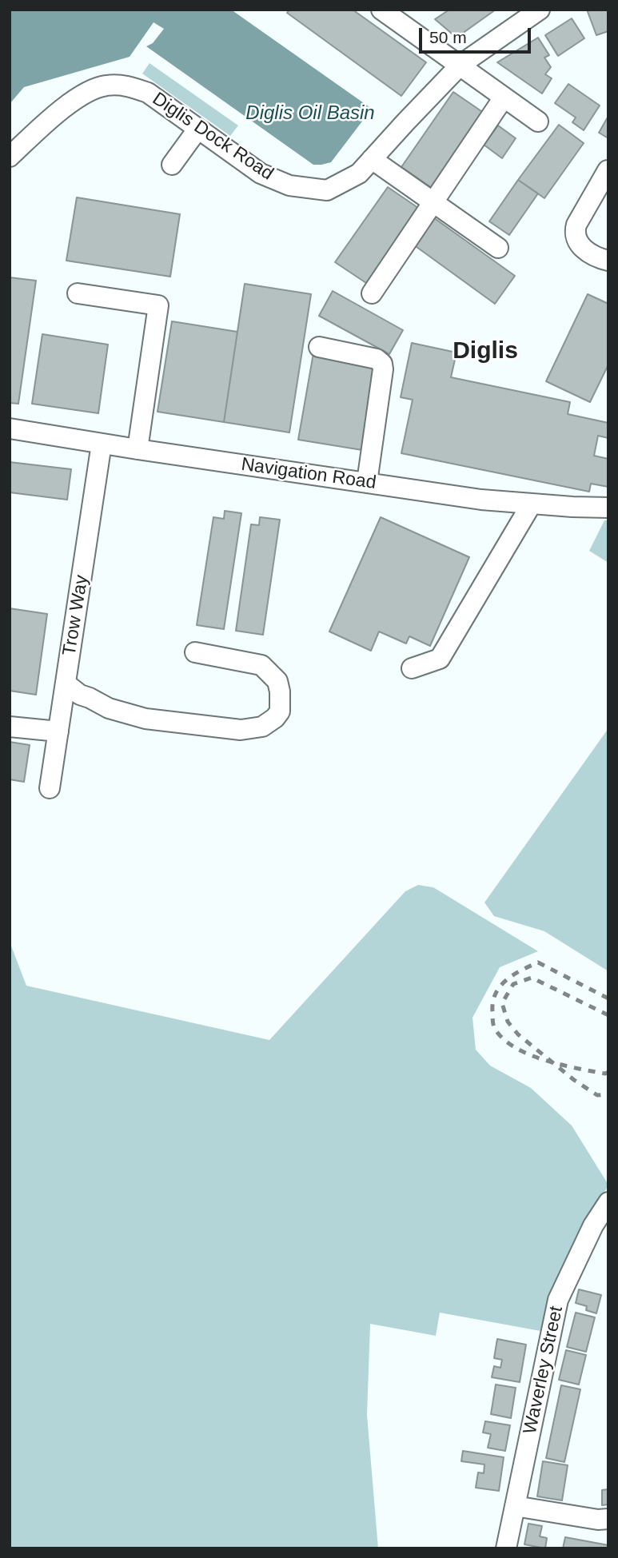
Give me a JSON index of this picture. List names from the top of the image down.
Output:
{
  "streets": {
    "street": [
      "Diglis Dock Road",
      "Navigation Road",
      "Trow Way",
      "Waverley Street"
    ]
  },
  "crossings": [
    ["Navigation Road", "Trow Way"]
  ],
  "districts": ["Diglis"],
  "water": ["Diglis Oil Basin"],
  "scale_bar": "50 m"
}
